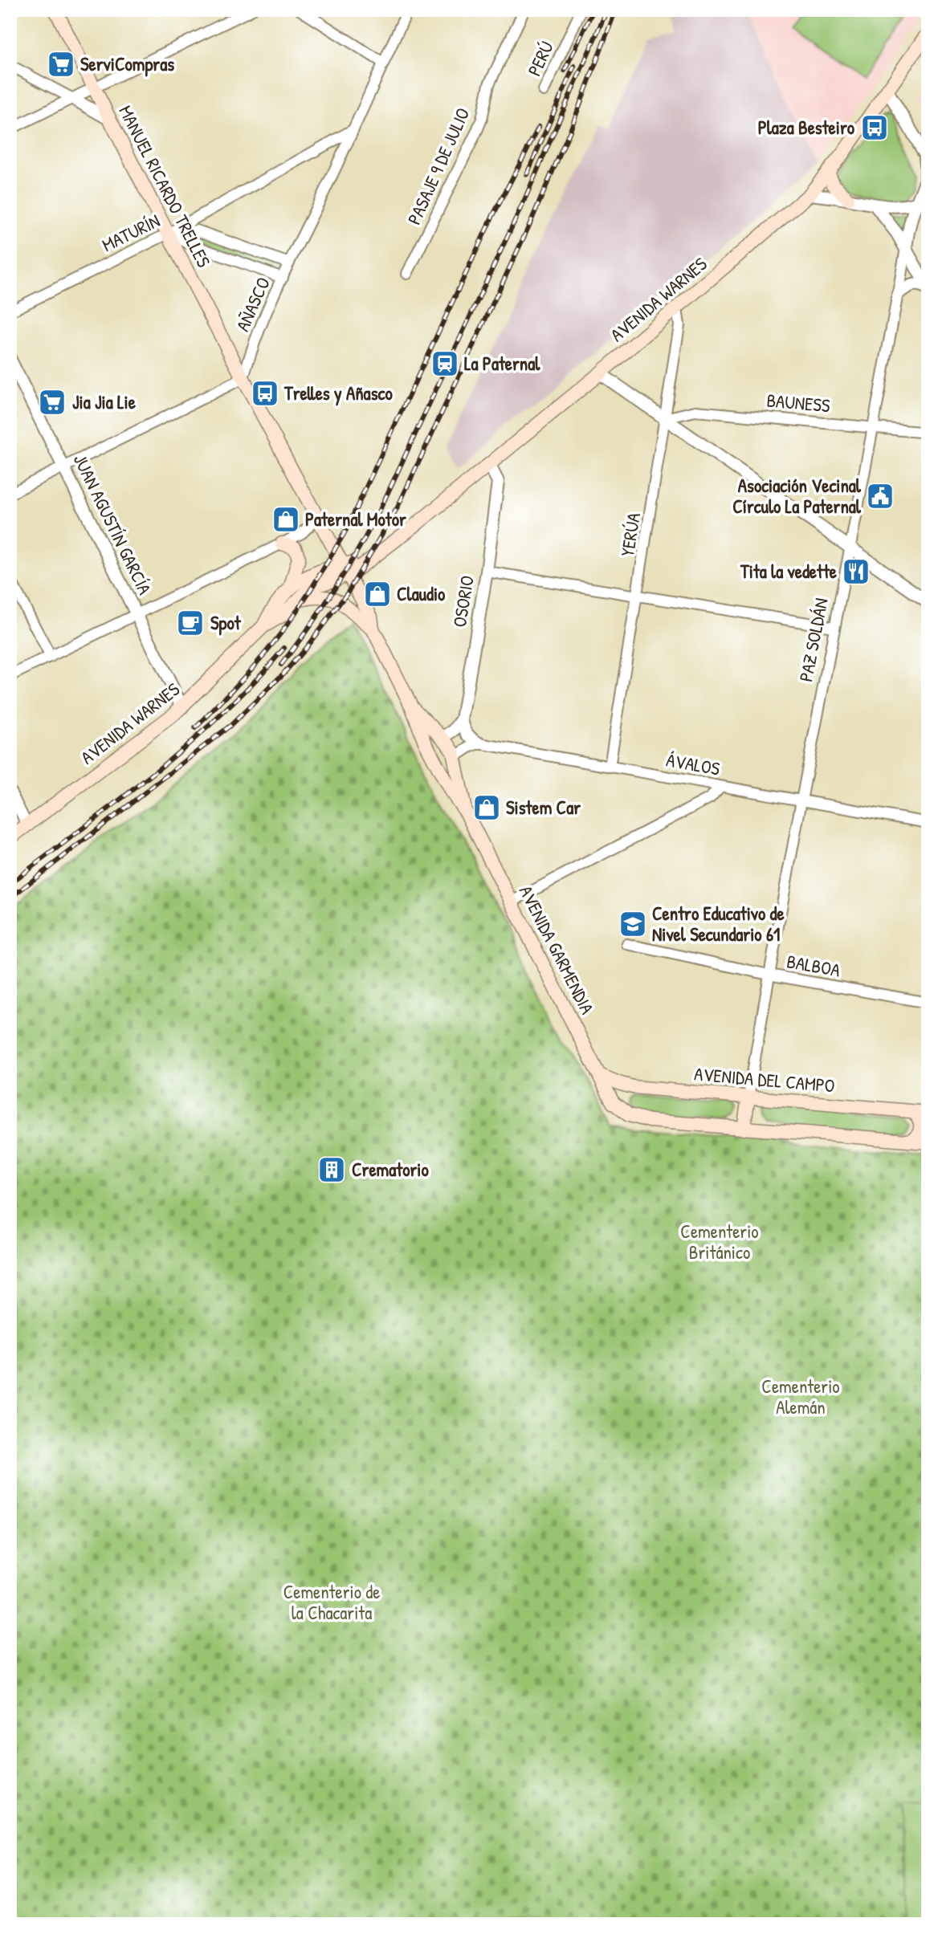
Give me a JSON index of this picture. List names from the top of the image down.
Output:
{
  "streets": {
    "main road": [
      "MANUEL RICARDO TRELLES",
      "AVENIDA WARNES",
      "AVENIDA GARMENDIA",
      "AVENIDA DEL CAMPO"
    ],
    "street": [
      "PERÚ",
      "PASAJE 9 DE JULIO",
      "MATURÍN",
      "AÑASCO",
      "BAUNESS",
      "JUAN AGUSTÍN GARCÍA",
      "YERÚA",
      "OSORIO",
      "PAZ SOLDÁN",
      "ÁVALOS",
      "BALBOA"
    ]
  },
  "crossings": [
    ["MANUEL RICARDO TRELLES", "MATURÍN"],
    ["MANUEL RICARDO TRELLES", "AÑASCO"],
    ["MANUEL RICARDO TRELLES", "AVENIDA GARMENDIA"],
    ["MATURÍN", "AÑASCO"],
    ["AVENIDA WARNES", "JUAN AGUSTÍN GARCÍA"],
    ["AVENIDA WARNES", "YERÚA"],
    ["AVENIDA WARNES", "OSORIO"],
    ["AVENIDA WARNES", "AVENIDA GARMENDIA"],
    ["BAUNESS", "YERÚA"],
    ["BAUNESS", "PAZ SOLDÁN"],
    ["YERÚA", "ÁVALOS"],
    ["PAZ SOLDÁN", "ÁVALOS"],
    ["PAZ SOLDÁN", "BALBOA"],
    ["PAZ SOLDÁN", "AVENIDA DEL CAMPO"],
    ["AVENIDA GARMENDIA", "AVENIDA DEL CAMPO"]
  ],
  "parks": ["Cementerio Británico", "Cementerio Alemán", "Cementerio de la Chacarita"],
  "places": {
    "supermarket": ["ServiCompras", "Jia Jia Lie"],
    "bus stop": ["Plaza Besteiro", "Trelles y Añasco"],
    "station": ["La Paternal"],
    "public building": ["Asociación Vecinal Círculo La Paternal"],
    "shop": ["Paternal Motor", "Claudio", "Sistem Car"],
    "restaurant": ["Tita la vedette"],
    "cafe": ["Spot"],
    "school or university": ["Centro Educativo de Nivel Secundario 61"],
    "building": ["Crematorio"]
  }
}
